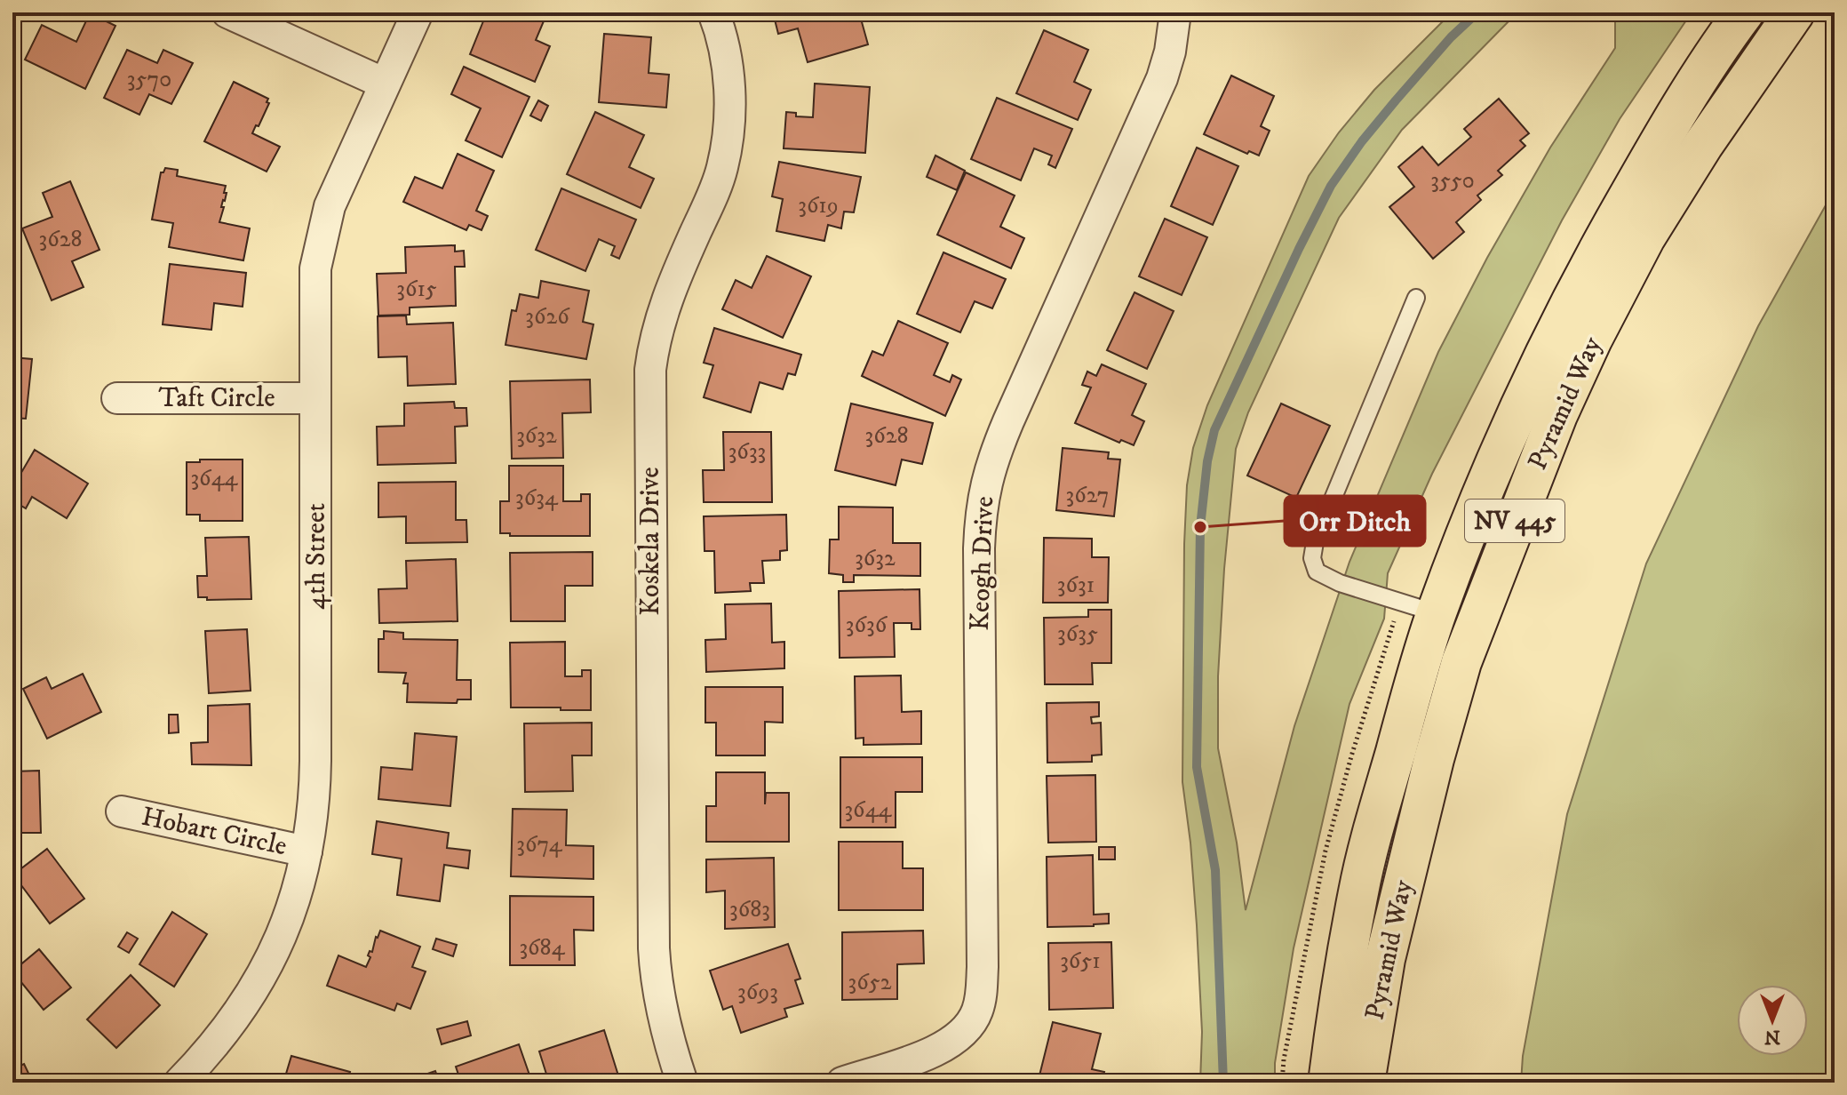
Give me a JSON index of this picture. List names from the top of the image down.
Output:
{
  "streets": {
    "main road": ["Pyramid Way", "NV 445"],
    "street": [
      "Taft Circle",
      "Koskela Drive",
      "4th Street",
      "Keogh Drive",
      "Hobart Circle"
    ]
  },
  "crossings": [
    ["Taft Circle", "4th Street"],
    ["4th Street", "Hobart Circle"]
  ],
  "places": ["Orr Ditch"],
  "house_numbers": [
    "3570",
    "3550",
    "3619",
    "3628",
    "3615",
    "3626",
    "3632",
    "3628",
    "3633",
    "3644",
    "3627",
    "3634",
    "3632",
    "3631",
    "3636",
    "3635",
    "3644",
    "3674",
    "3683",
    "3684",
    "3651",
    "3652",
    "3693"
  ],
  "north": "bottom"
}
